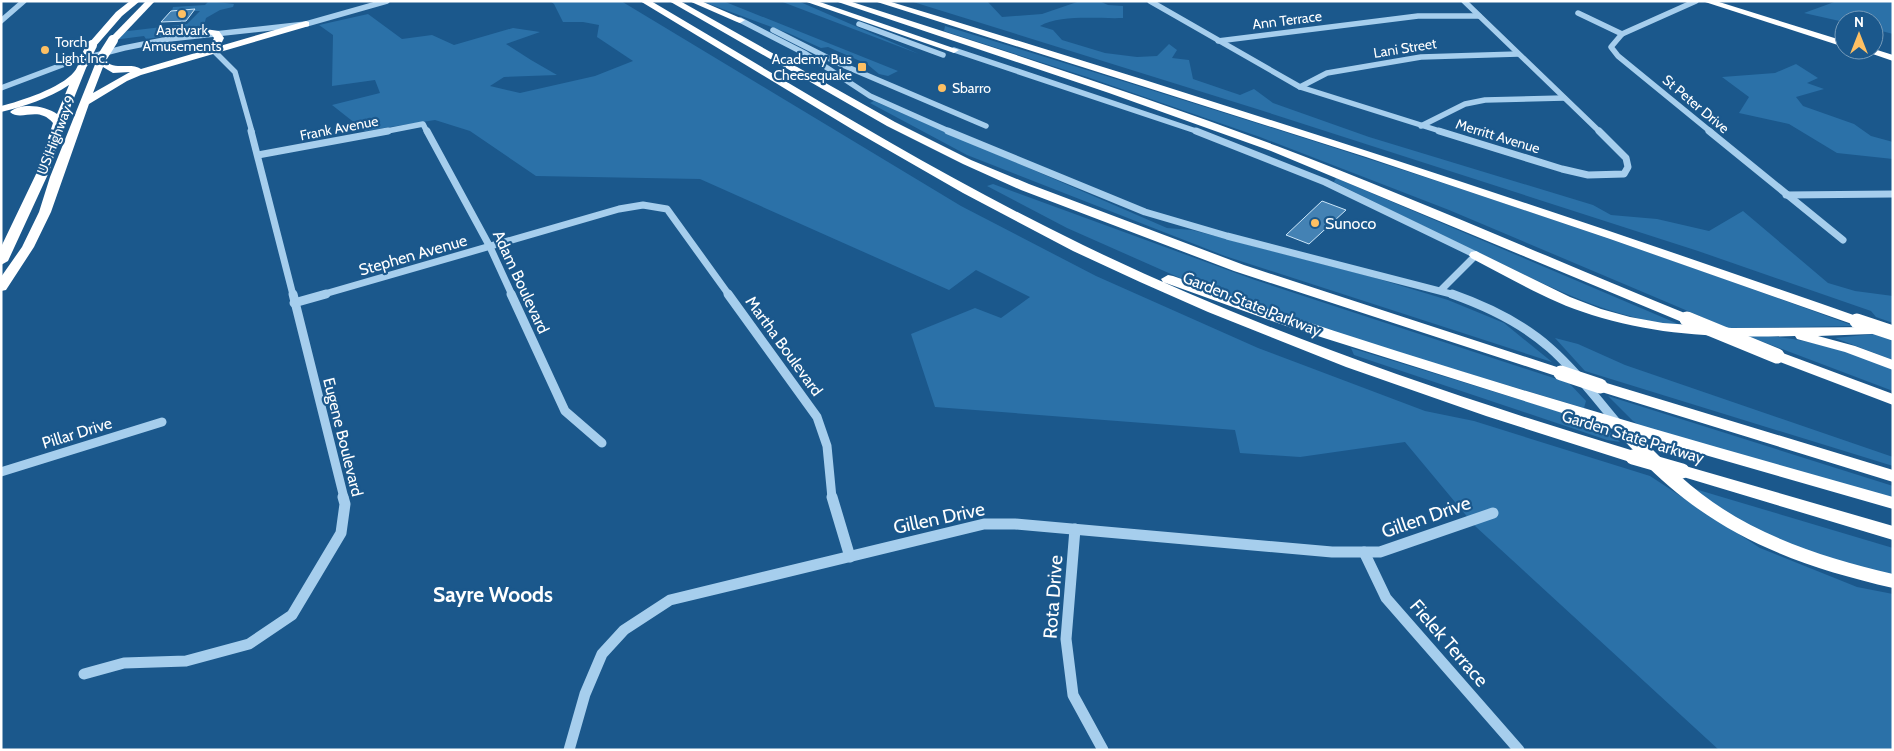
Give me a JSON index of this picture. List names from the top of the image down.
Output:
{
  "streets": {
    "highway": ["US Highway 9", "Garden State Parkway"],
    "street": [
      "Ann Terrace",
      "Lani Street",
      "St Peter Drive",
      "Frank Avenue",
      "Merritt Avenue",
      "Stephen Avenue",
      "Adam Boulevard",
      "Martha Boulevard",
      "Pillar Drive",
      "Eugene Boulevard",
      "Gillen Drive",
      "Rota Drive",
      "Fielek Terrace"
    ]
  },
  "crossings": [
    ["Ann Terrace", "Merritt Avenue"],
    ["Lani Street", "Merritt Avenue"],
    ["Frank Avenue", "Adam Boulevard"],
    ["Frank Avenue", "Eugene Boulevard"],
    ["Stephen Avenue", "Adam Boulevard"],
    ["Stephen Avenue", "Martha Boulevard"],
    ["Stephen Avenue", "Eugene Boulevard"],
    ["Martha Boulevard", "Gillen Drive"],
    ["Gillen Drive", "Rota Drive"],
    ["Gillen Drive", "Fielek Terrace"]
  ],
  "districts": ["Sayre Woods"],
  "places": {
    "other": [
      "Aardvark Amusements",
      "Torch Light Inc.",
      "Sbarro",
      "Sunoco"
    ],
    "transit": ["Academy Bus Cheesequake"]
  },
  "north": "top"
}
